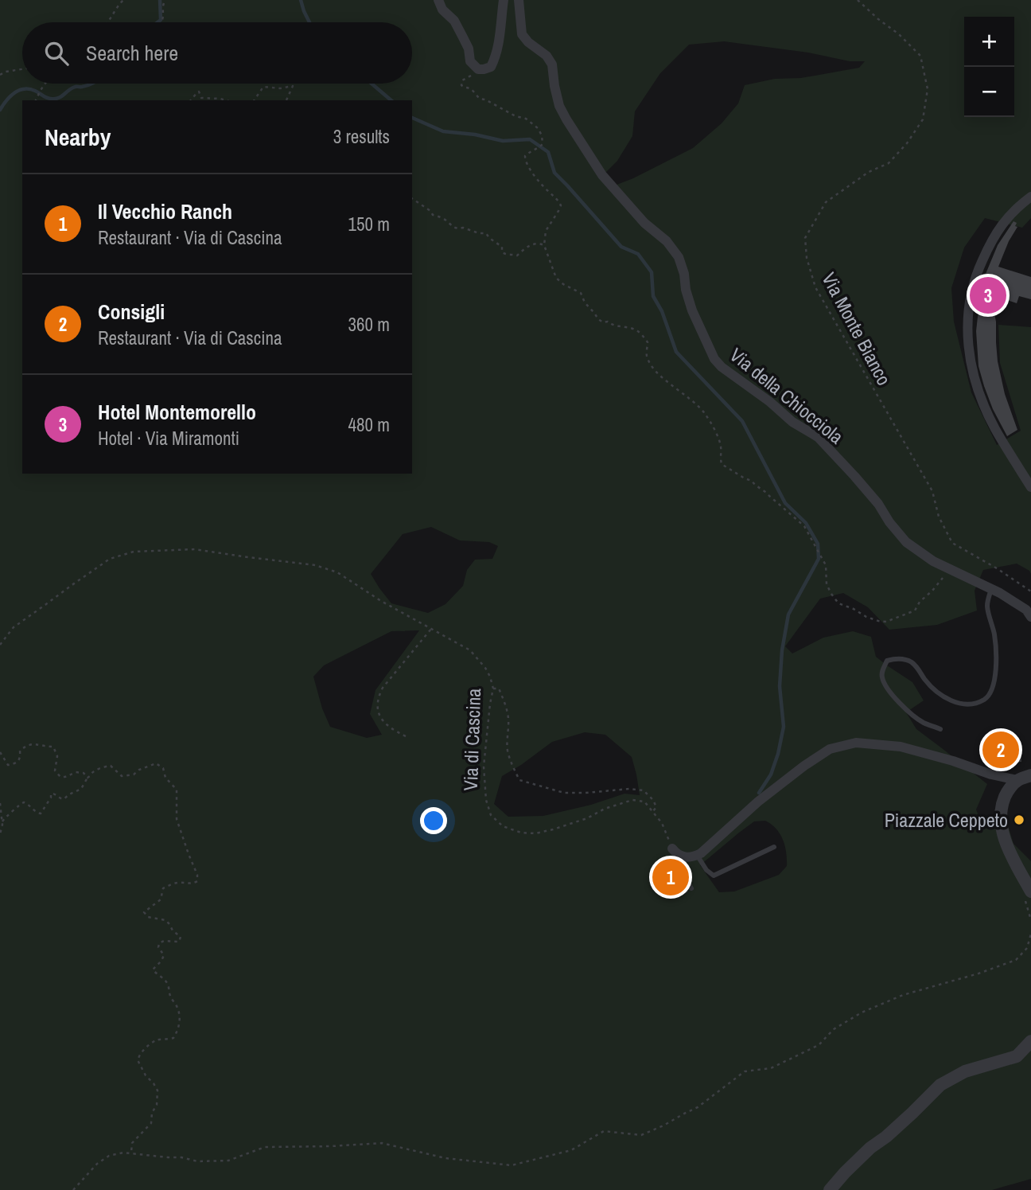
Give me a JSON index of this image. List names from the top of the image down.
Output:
{
  "streets": {
    "street": ["Via della Chiocciola"],
    "path": ["Via Monte Bianco", "Via di Cascina"]
  },
  "places": ["Piazzale Ceppeto"],
  "page": {
    "map_buttons": ["+", "−"],
    "search": "Search here",
    "heading": ["Nearby", "3 results"],
    "list": [
      {
        "mark": "1",
        "name": "Il Vecchio Ranch",
        "note": "Restaurant · Via di Cascina",
        "value": "150 m"
      },
      {
        "mark": "2",
        "name": "Consigli",
        "note": "Restaurant · Via di Cascina",
        "value": "360 m"
      },
      {
        "mark": "3",
        "name": "Hotel Montemorello",
        "note": "Hotel · Via Miramonti",
        "value": "480 m"
      }
    ],
    "pins": ["3", "2", "1"]
  }
}
